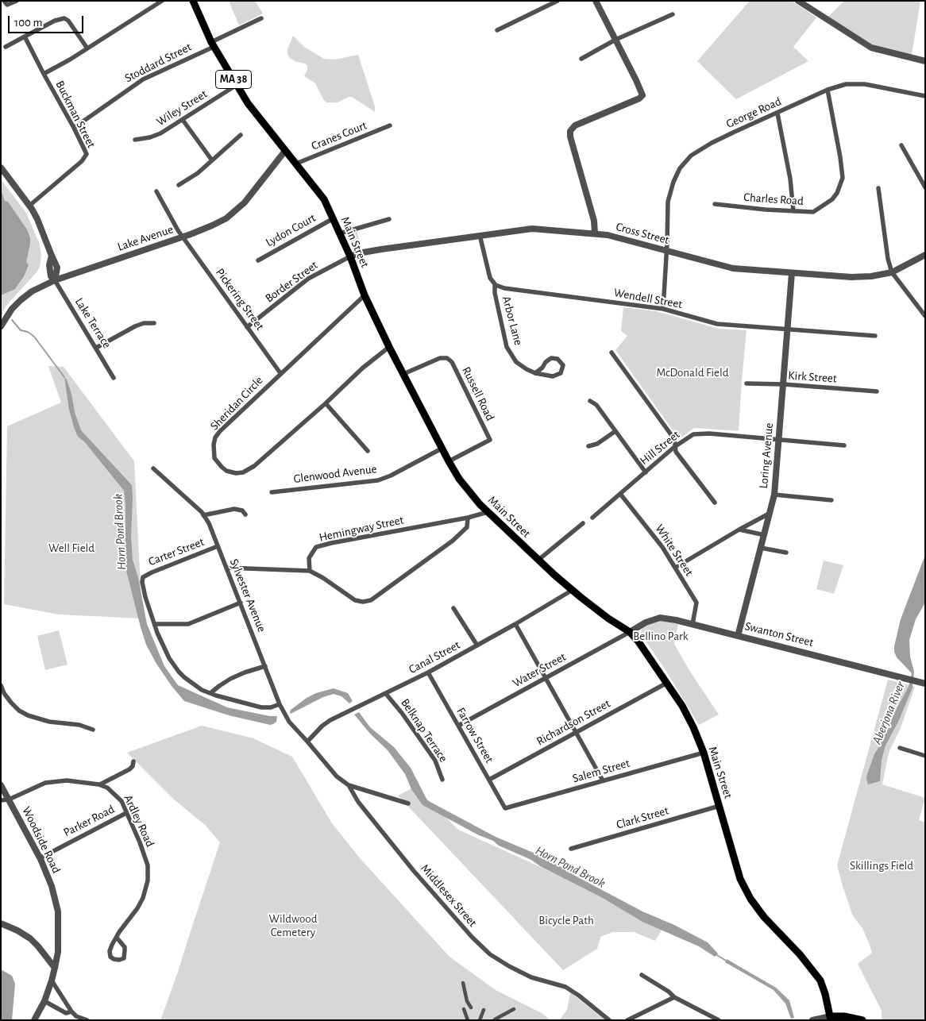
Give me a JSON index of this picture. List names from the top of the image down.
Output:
{
  "streets": {
    "main road": ["MA 38", "Main Street"],
    "street": [
      "Stoddard Street",
      "Wiley Street",
      "George Road",
      "Buckman Street",
      "Cranes Court",
      "Charles Road",
      "Lydon Court",
      "Cross Street",
      "Lake Avenue",
      "Border Street",
      "Wendell Street",
      "Pickering Street",
      "Arbor Lane",
      "Lake Terrace",
      "Kirk Street",
      "Russell Road",
      "Sheridan Circle",
      "Hill Street",
      "Loring Avenue",
      "Glenwood Avenue",
      "Hemingway Street",
      "White Street",
      "Carter Street",
      "Sylvester Avenue",
      "Swanton Street",
      "Canal Street",
      "Water Street",
      "Richardson Street",
      "Belknap Terrace",
      "Farrow Street",
      "Salem Street",
      "Clark Street",
      "Parker Road",
      "Ardley Road",
      "Woodside Road",
      "Middlesex Street"
    ]
  },
  "crossings": [
    ["Stoddard Street", "Buckman Street"],
    ["Stoddard Street", "Main Street"],
    ["Wiley Street", "Main Street"],
    ["George Road", "Charles Road"],
    ["George Road", "Cross Street"],
    ["Cranes Court", "Main Street"],
    ["Lydon Court", "Main Street"],
    ["Cross Street", "Main Street"],
    ["Cross Street", "Border Street"],
    ["Cross Street", "Loring Avenue"],
    ["Lake Avenue", "Main Street"],
    ["Lake Avenue", "Pickering Street"],
    ["Lake Avenue", "Lake Terrace"],
    ["Main Street", "Border Street"],
    ["Main Street", "Russell Road"],
    ["Main Street", "Sheridan Circle"],
    ["Main Street", "Glenwood Avenue"],
    ["Main Street", "Hemingway Street"],
    ["Main Street", "Swanton Street"],
    ["Main Street", "Canal Street"],
    ["Main Street", "Water Street"],
    ["Main Street", "Richardson Street"],
    ["Main Street", "Salem Street"],
    ["Main Street", "Clark Street"],
    ["Border Street", "Pickering Street"],
    ["Wendell Street", "Arbor Lane"],
    ["Wendell Street", "Loring Avenue"],
    ["Pickering Street", "Sheridan Circle"],
    ["Kirk Street", "Loring Avenue"],
    ["Hill Street", "Loring Avenue"],
    ["Hill Street", "White Street"],
    ["Loring Avenue", "Swanton Street"],
    ["White Street", "Swanton Street"],
    ["Carter Street", "Sylvester Avenue"],
    ["Sylvester Avenue", "Canal Street"],
    ["Sylvester Avenue", "Middlesex Street"],
    ["Swanton Street", "Water Street"],
    ["Canal Street", "Belknap Terrace"],
    ["Canal Street", "Farrow Street"],
    ["Canal Street", "Middlesex Street"],
    ["Water Street", "Farrow Street"],
    ["Richardson Street", "Farrow Street"],
    ["Farrow Street", "Salem Street"],
    ["Parker Road", "Ardley Road"],
    ["Parker Road", "Woodside Road"],
    ["Ardley Road", "Woodside Road"]
  ],
  "water": ["Horn Pond Brook", "Aberjona River"],
  "parks": [
    "McDonald Field",
    "Well Field",
    "Bellino Park",
    "Skillings Field",
    "Wildwood Cemetery",
    "Bicycle Path"
  ],
  "scale_bar": "100 m"
}
